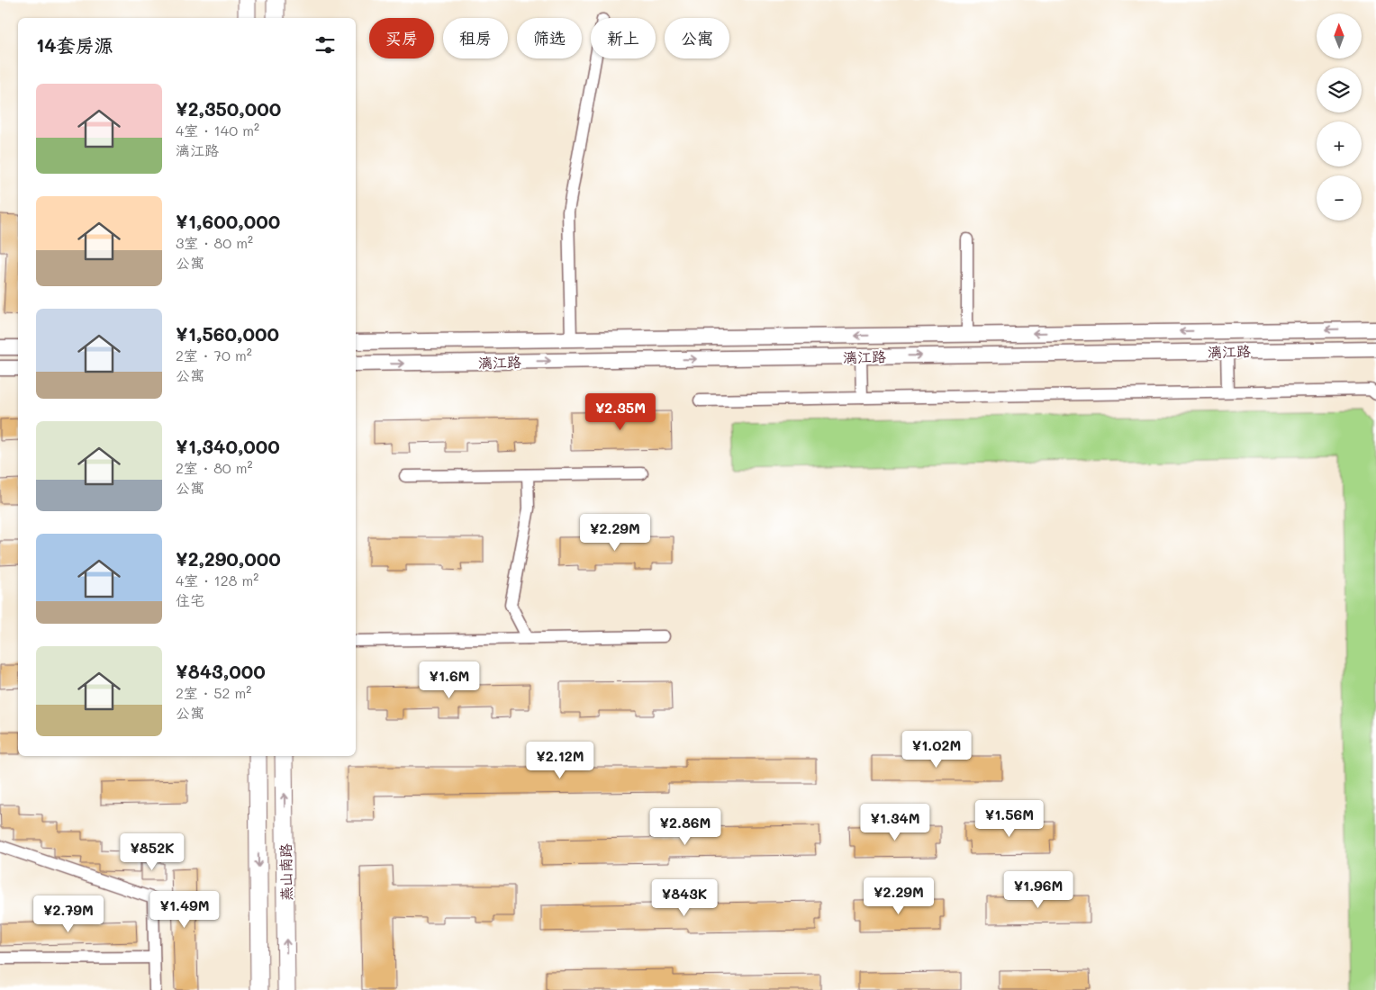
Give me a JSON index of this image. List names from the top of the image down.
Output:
{
  "streets": {
    "main road": ["燕山南路"],
    "street": ["漓江路"]
  },
  "north": "top",
  "page": {
    "map_buttons": ["+", "−"],
    "chip": [
      "买房",
      "租房",
      "筛选",
      "新上",
      "公寓"
    ],
    "heading": "14套房源",
    "list": [
      {
        "name": "¥2,350,000",
        "note": "4室 · 140 m² · 漓江路"
      },
      {
        "name": "¥1,600,000",
        "note": "3室 · 80 m² · 公寓"
      },
      {
        "name": "¥1,560,000",
        "note": "2室 · 70 m² · 公寓"
      },
      {
        "name": "¥1,340,000",
        "note": "2室 · 80 m² · 公寓"
      },
      {
        "name": "¥2,290,000",
        "note": "4室 · 128 m² · 住宅"
      },
      {
        "name": "¥843,000",
        "note": "2室 · 52 m² · 公寓"
      }
    ],
    "price": [
      "¥2.35M",
      "¥2.29M",
      "¥1.6M",
      "¥1.02M",
      "¥2.12M",
      "¥1.56M",
      "¥1.34M",
      "¥2.86M",
      "¥852K",
      "¥1.96M",
      "¥2.29M",
      "¥843K",
      "¥1.49M",
      "¥2.79M"
    ]
  }
}
